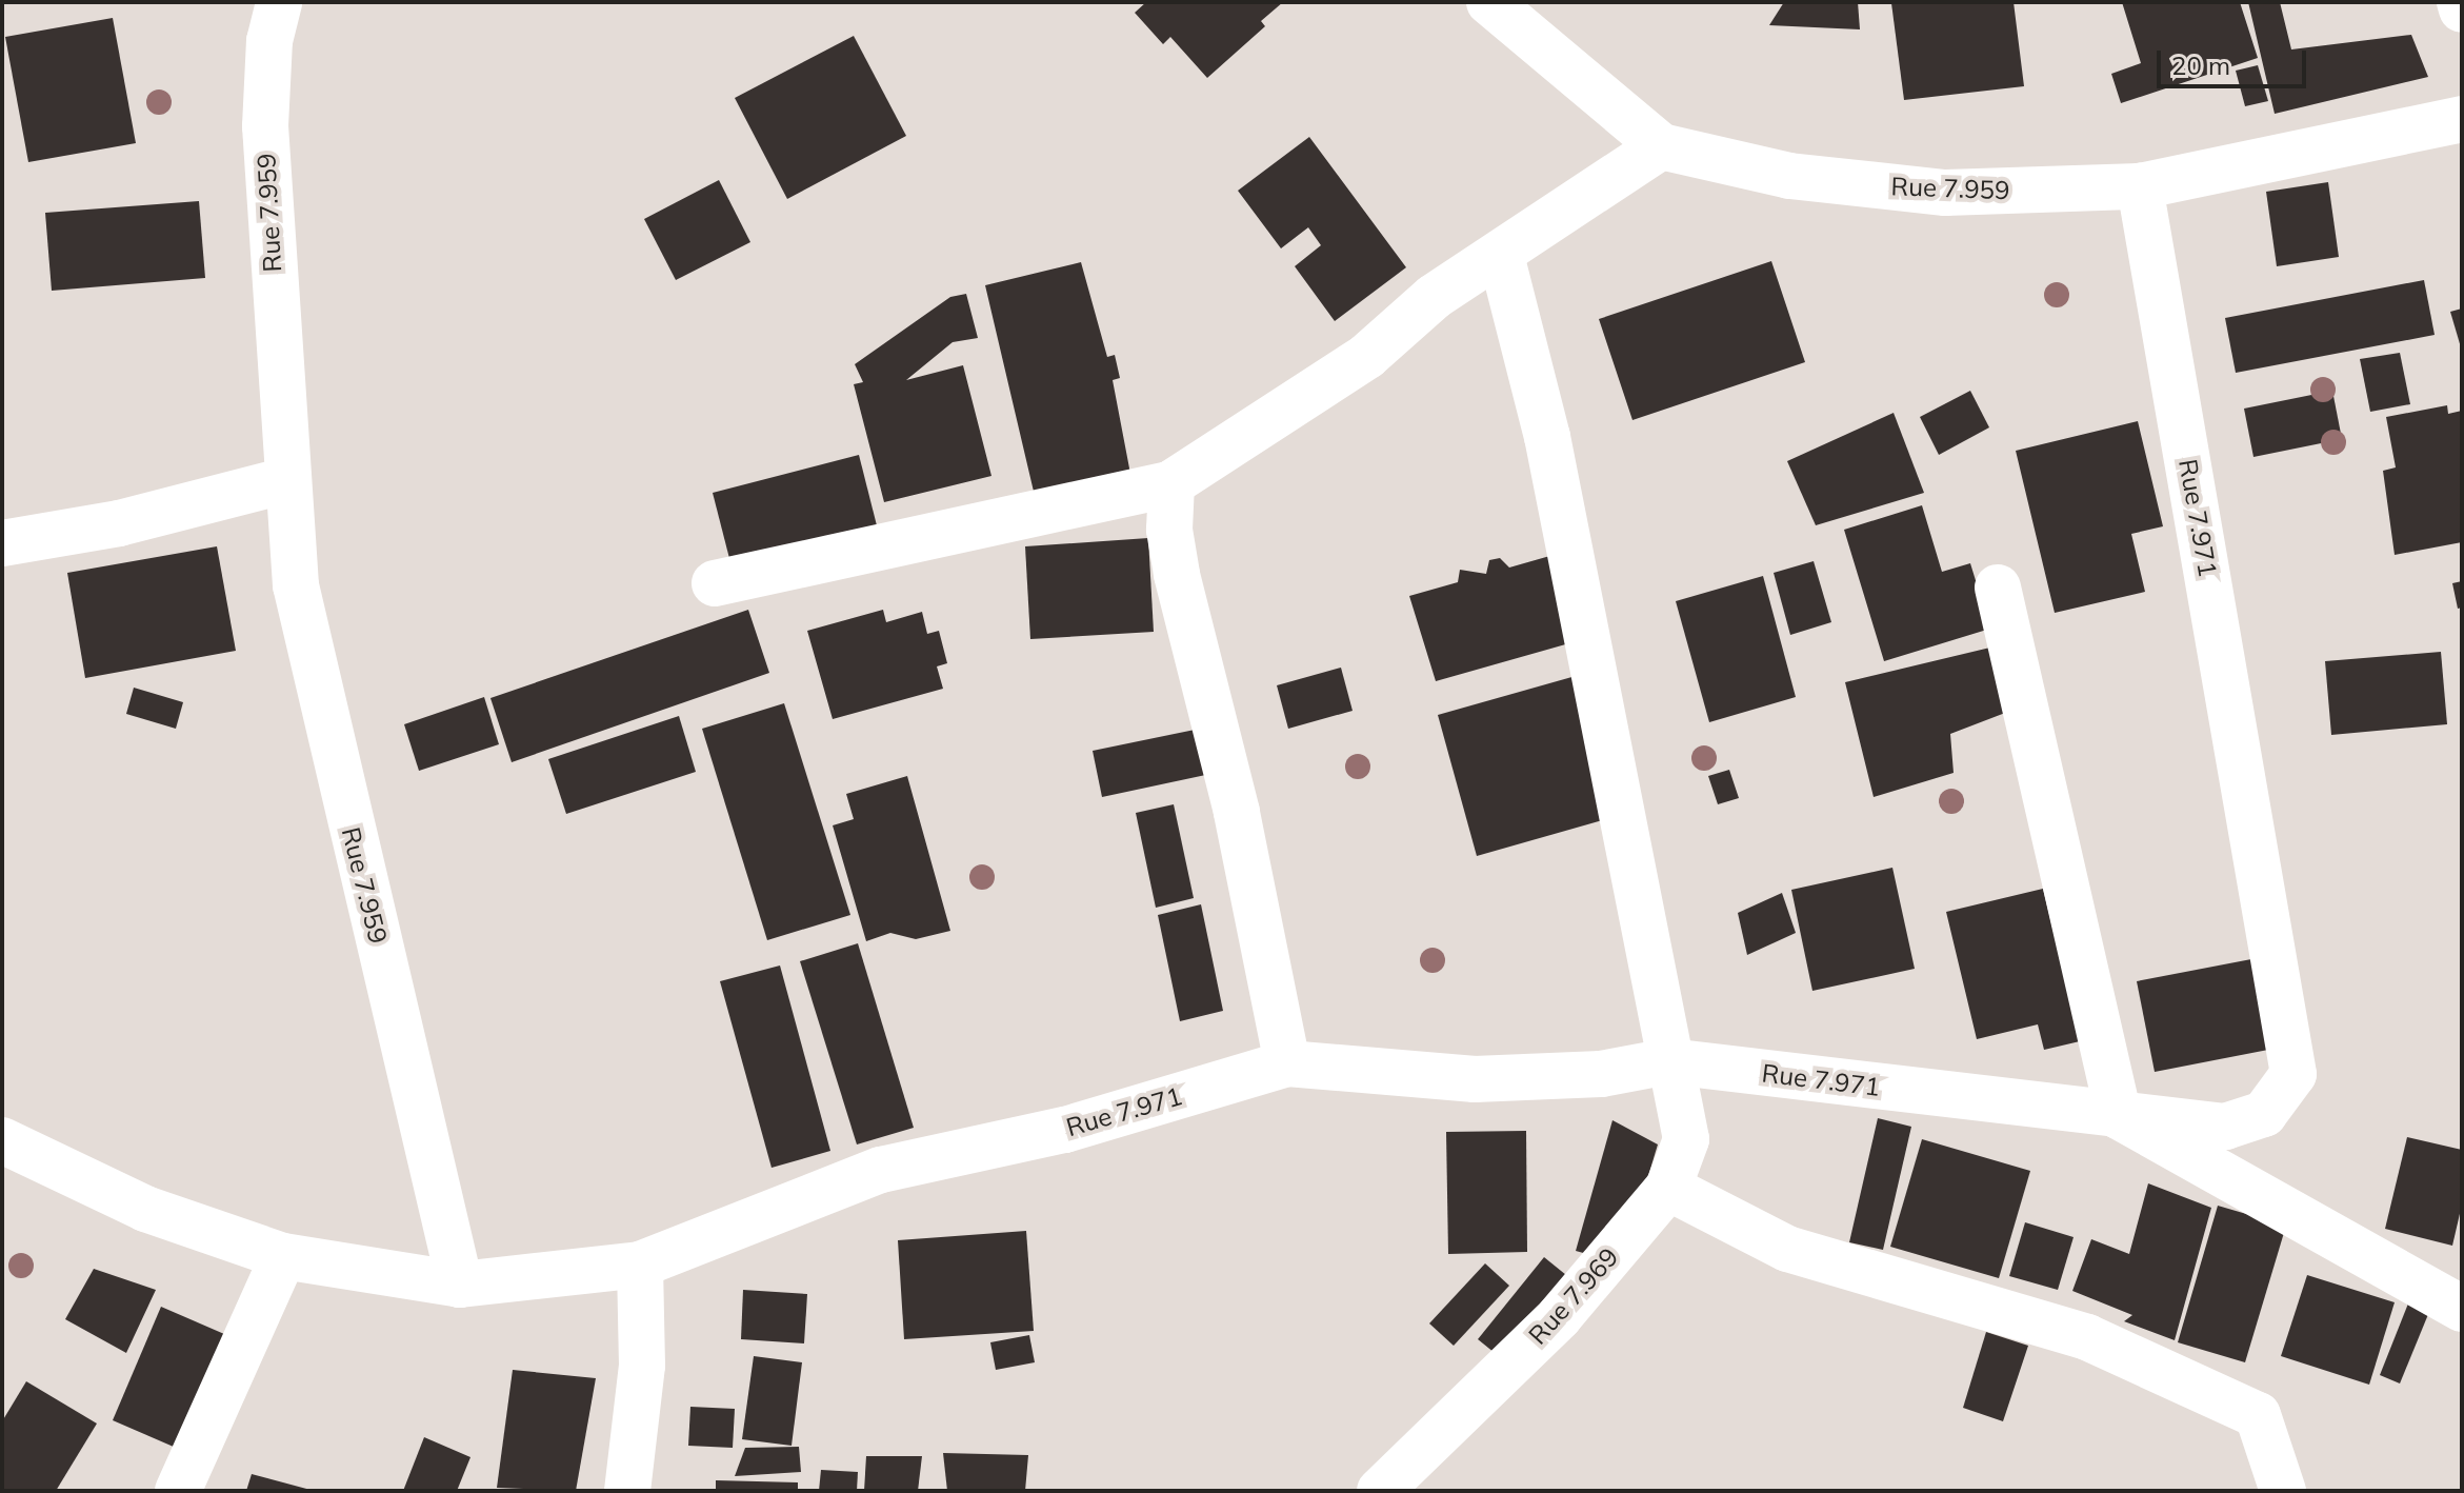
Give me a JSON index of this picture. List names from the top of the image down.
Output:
{
  "streets": {
    "street": ["Rue 7.959", "Rue 7.971", "Rue 7.969"]
  },
  "crossings": [
    ["Rue 7.959", "Rue 7.971"],
    ["Rue 7.971", "Rue 7.969"]
  ],
  "scale_bar": "20 m"
}
